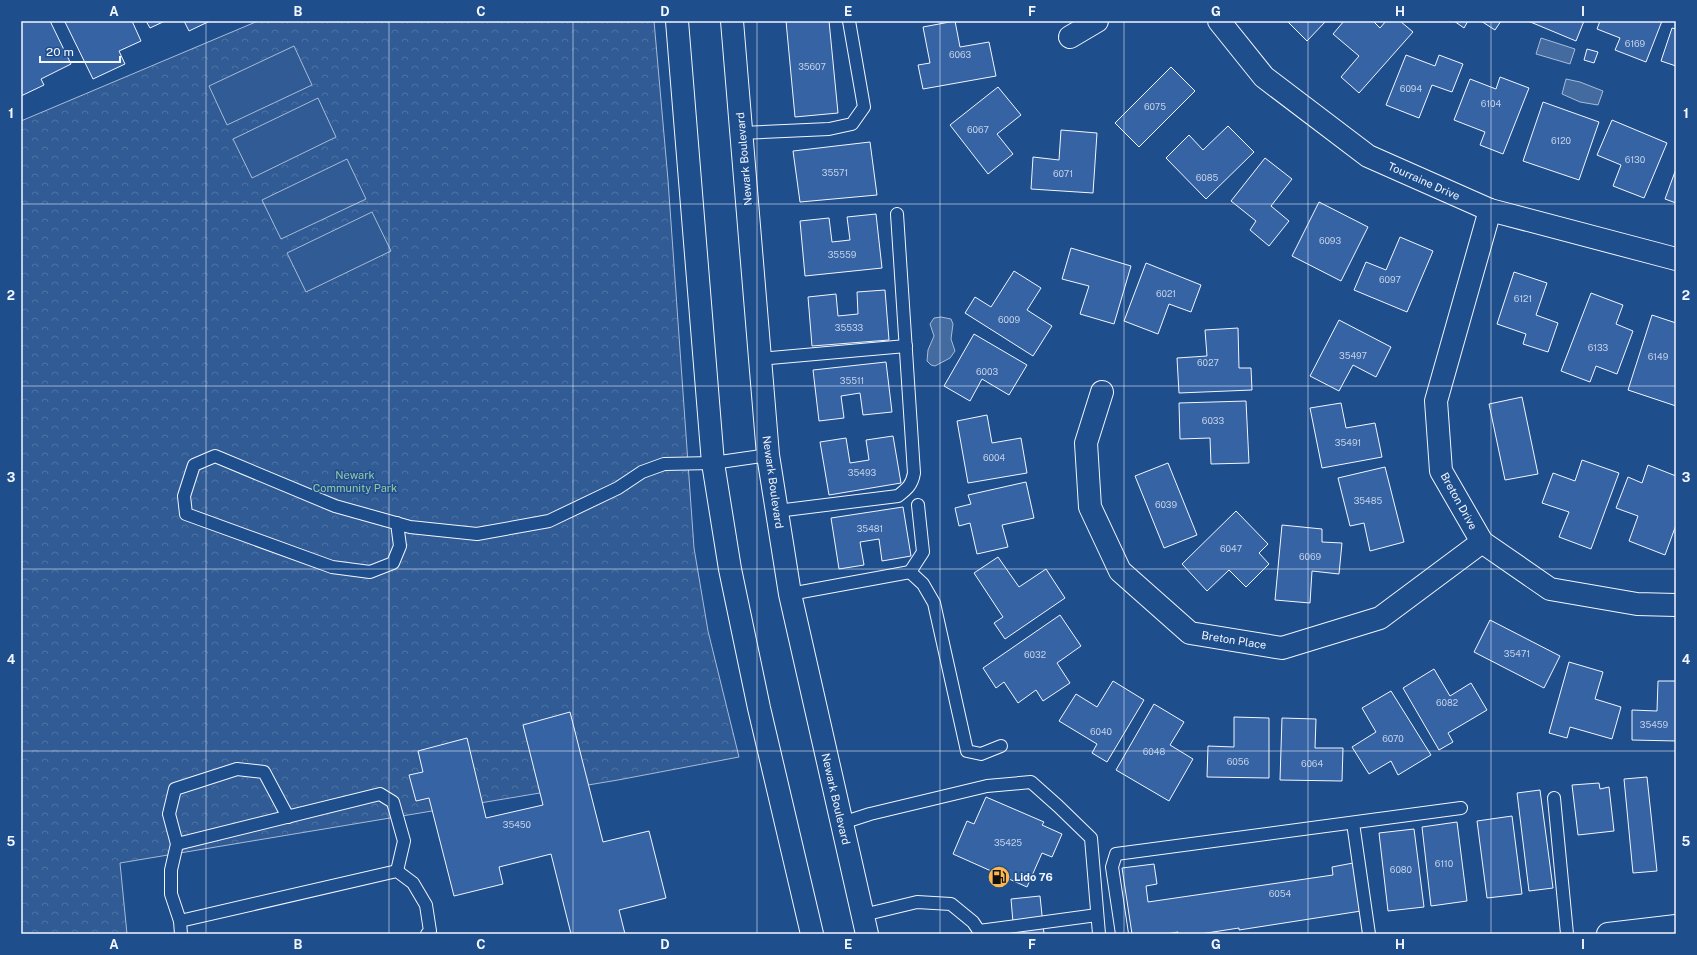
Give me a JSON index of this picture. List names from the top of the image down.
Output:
{
  "streets": {
    "main road": [
      "Newark Boulevard",
      "Tourraine Drive",
      "Breton Drive",
      "Breton Place"
    ]
  },
  "crossings": [
    ["Tourraine Drive", "Breton Drive"],
    ["Breton Drive", "Breton Place"]
  ],
  "parks": ["Newark Community Park"],
  "places": {
    "fuel station": ["Lido 76"]
  },
  "house_numbers": [
    "6169",
    "6063",
    "35607",
    "6094",
    "6104",
    "6075",
    "6067",
    "6120",
    "6130",
    "35571",
    "6071",
    "6085",
    "6093",
    "35559",
    "6097",
    "6021",
    "6121",
    "6009",
    "35533",
    "6133",
    "35497",
    "6149",
    "6027",
    "6003",
    "35511",
    "6033",
    "35491",
    "6004",
    "35493",
    "35485",
    "6039",
    "35481",
    "6047",
    "6069",
    "35471",
    "6032",
    "6082",
    "35459",
    "6040",
    "6070",
    "6048",
    "6056",
    "6064",
    "35450",
    "35425",
    "6110",
    "6080",
    "6054"
  ],
  "scale_bar": "20 m",
  "grid": {
    "columns": [
      "A",
      "B",
      "C",
      "D",
      "E",
      "F",
      "G",
      "H",
      "I"
    ],
    "rows": [
      "1",
      "2",
      "3",
      "4",
      "5"
    ]
  }
}
